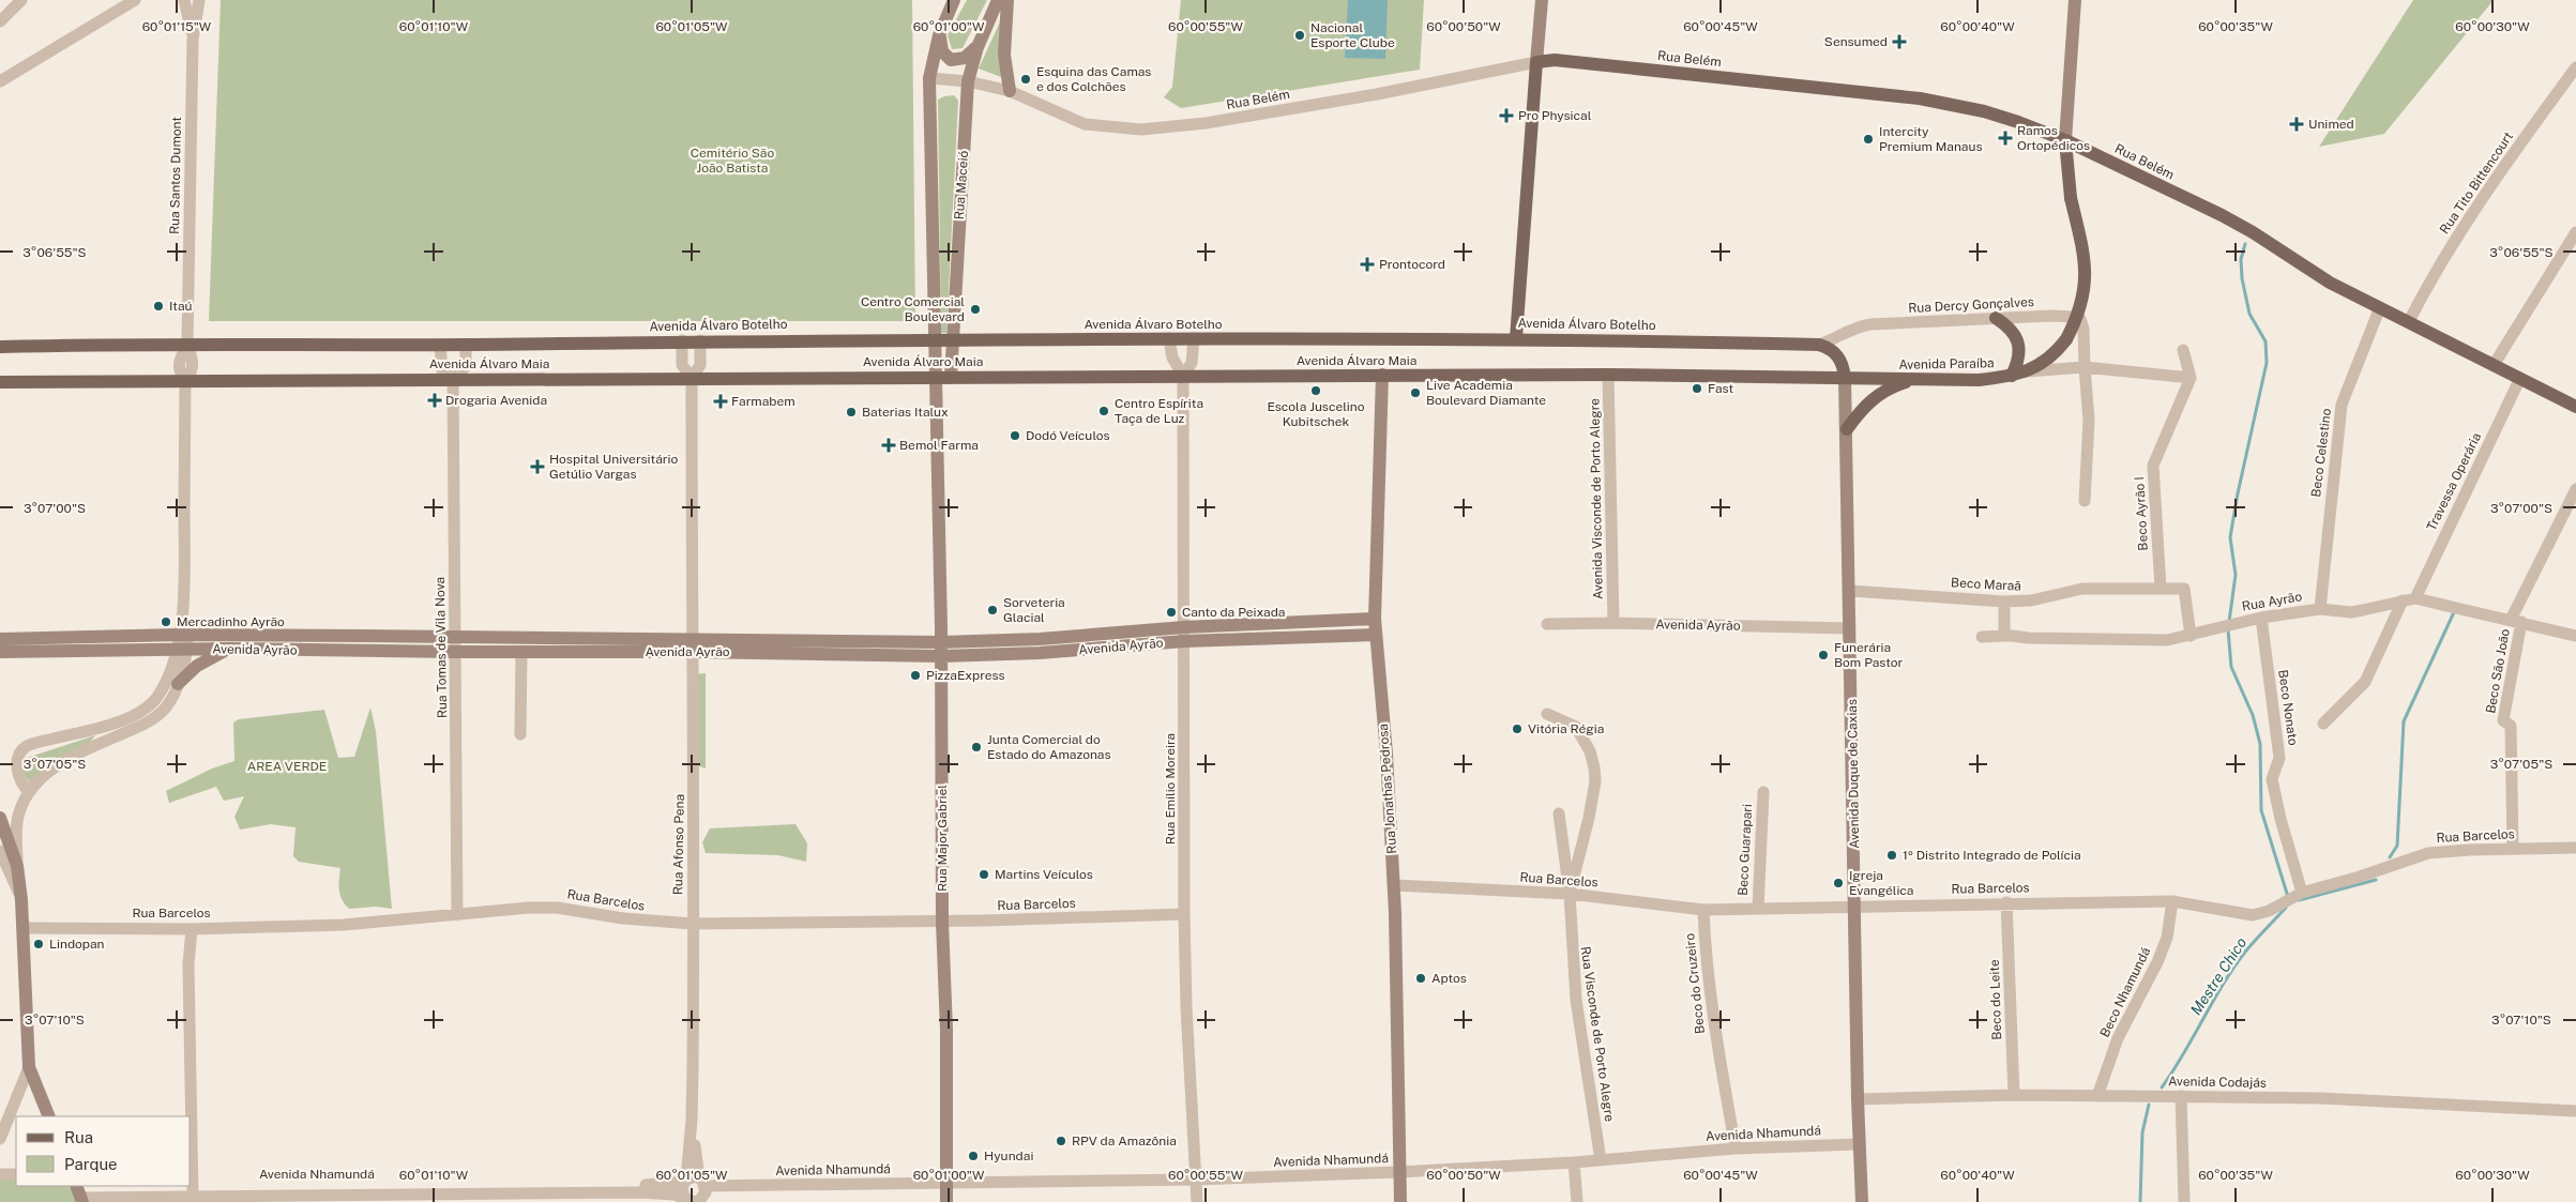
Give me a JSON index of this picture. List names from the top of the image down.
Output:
{
  "streets": {
    "main road": [
      "Rua Belém",
      "Avenida Álvaro Botelho",
      "Avenida Álvaro Maia",
      "Avenida Paraíba"
    ],
    "street": [
      "Rua Santos Dumont",
      "Rua Tito Bittencourt",
      "Rua Maceió",
      "Rua Dercy Gonçalves",
      "Beco Celestino",
      "Travessa Operária",
      "Avenida Visconde de Porto Alegre",
      "Beco Ayrão I",
      "Beco Maraã",
      "Rua Ayrão",
      "Avenida Ayrão",
      "Rua Tomas de Vila Nova",
      "Beco São João",
      "Beco Nonato",
      "Avenida Duque de Caxias",
      "Rua Emílio Moreira",
      "Rua Jonathas Pedrosa",
      "Rua Barcelos",
      "Rua Major Gabriel",
      "Rua Afonso Pena",
      "Beco Guarapari",
      "Beco do Cruzeiro",
      "Beco Nhamundá",
      "Beco do Leite",
      "Rua Visconde de Porto Alegre",
      "Avenida Codajás",
      "Avenida Nhamundá"
    ]
  },
  "crossings": [
    ["Rua Belém", "Rua Tito Bittencourt"],
    ["Rua Belém", "Rua Maceió"],
    ["Rua Belém", "Avenida Paraíba"],
    ["Rua Belém", "Beco Celestino"],
    ["Rua Belém", "Travessa Operária"],
    ["Rua Santos Dumont", "Avenida Álvaro Maia"],
    ["Rua Santos Dumont", "Avenida Ayrão"],
    ["Rua Maceió", "Avenida Álvaro Botelho"],
    ["Rua Maceió", "Avenida Álvaro Maia"],
    ["Rua Maceió", "Rua Major Gabriel"],
    ["Rua Dercy Gonçalves", "Avenida Álvaro Botelho"],
    ["Avenida Álvaro Botelho", "Avenida Álvaro Maia"],
    ["Avenida Álvaro Botelho", "Rua Tomas de Vila Nova"],
    ["Avenida Álvaro Botelho", "Rua Emílio Moreira"],
    ["Avenida Álvaro Botelho", "Rua Afonso Pena"],
    ["Avenida Álvaro Maia", "Avenida Paraíba"],
    ["Avenida Álvaro Maia", "Avenida Visconde de Porto Alegre"],
    ["Avenida Álvaro Maia", "Rua Tomas de Vila Nova"],
    ["Avenida Álvaro Maia", "Avenida Duque de Caxias"],
    ["Avenida Álvaro Maia", "Rua Emílio Moreira"],
    ["Avenida Álvaro Maia", "Rua Jonathas Pedrosa"],
    ["Avenida Álvaro Maia", "Rua Major Gabriel"],
    ["Avenida Álvaro Maia", "Rua Afonso Pena"],
    ["Avenida Paraíba", "Avenida Duque de Caxias"],
    ["Beco Celestino", "Rua Ayrão"],
    ["Travessa Operária", "Rua Ayrão"],
    ["Avenida Visconde de Porto Alegre", "Avenida Ayrão"],
    ["Beco Ayrão I", "Beco Maraã"],
    ["Beco Maraã", "Rua Ayrão"],
    ["Beco Maraã", "Avenida Duque de Caxias"],
    ["Rua Ayrão", "Beco São João"],
    ["Rua Ayrão", "Beco Nonato"],
    ["Avenida Ayrão", "Rua Tomas de Vila Nova"],
    ["Avenida Ayrão", "Avenida Duque de Caxias"],
    ["Avenida Ayrão", "Rua Emílio Moreira"],
    ["Avenida Ayrão", "Rua Jonathas Pedrosa"],
    ["Avenida Ayrão", "Rua Major Gabriel"],
    ["Avenida Ayrão", "Rua Afonso Pena"],
    ["Rua Tomas de Vila Nova", "Rua Barcelos"],
    ["Beco São João", "Rua Barcelos"],
    ["Beco Nonato", "Rua Barcelos"],
    ["Avenida Duque de Caxias", "Rua Barcelos"],
    ["Avenida Duque de Caxias", "Avenida Codajás"],
    ["Avenida Duque de Caxias", "Avenida Nhamundá"],
    ["Rua Emílio Moreira", "Rua Barcelos"],
    ["Rua Emílio Moreira", "Avenida Nhamundá"],
    ["Rua Jonathas Pedrosa", "Rua Barcelos"],
    ["Rua Jonathas Pedrosa", "Avenida Nhamundá"],
    ["Rua Barcelos", "Rua Major Gabriel"],
    ["Rua Barcelos", "Rua Afonso Pena"],
    ["Rua Barcelos", "Beco Guarapari"],
    ["Rua Barcelos", "Beco do Cruzeiro"],
    ["Rua Barcelos", "Beco Nhamundá"],
    ["Rua Barcelos", "Beco do Leite"],
    ["Rua Barcelos", "Rua Visconde de Porto Alegre"],
    ["Rua Major Gabriel", "Avenida Nhamundá"],
    ["Rua Afonso Pena", "Avenida Nhamundá"],
    ["Beco do Cruzeiro", "Avenida Nhamundá"],
    ["Beco Nhamundá", "Avenida Codajás"],
    ["Beco do Leite", "Avenida Codajás"],
    ["Rua Visconde de Porto Alegre", "Avenida Nhamundá"]
  ],
  "water": ["Mestre Chico"],
  "parks": ["Cemitério São João Batista", "AREA VERDE"],
  "places": {
    "other": [
      "Nacional Esporte Clube",
      "Esquina das Camas e dos Colchões",
      "Intercity Premium Manaus",
      "Itaú",
      "Centro Comercial Boulevard",
      "Fast",
      "Escola Juscelino Kubitschek",
      "Live Academia Boulevard Diamante",
      "Centro Espírita Taça de Luz",
      "Baterias Italux",
      "Dodó Veículos",
      "Sorveteria Glacial",
      "Canto da Peixada",
      "Mercadinho Ayrão",
      "Funerária Bom Pastor",
      "PizzaExpress",
      "Vitória Régia",
      "Junta Comercial do Estado do Amazonas",
      "1º Distrito Integrado de Polícia",
      "Martins Veículos",
      "Igreja Evangélica",
      "Lindopan",
      "Aptos",
      "RPV da Amazônia",
      "Hyundai"
    ],
    "health": [
      "Sensumed",
      "Pro Physical",
      "Unimed",
      "Ramos Ortopédicos",
      "Prontocord",
      "Drogaria Avenida",
      "Farmabem",
      "Bemol Farma",
      "Hospital Universitário Getúlio Vargas"
    ]
  },
  "legend": ["Rua", "Parque"],
  "coordinates": [
    "60°01'15\"W",
    "60°01'10\"W",
    "60°01'05\"W",
    "60°01'00\"W",
    "60°00'55\"W",
    "60°00'50\"W",
    "60°00'45\"W",
    "60°00'40\"W",
    "60°00'35\"W",
    "60°00'30\"W",
    "3°06'55\"S",
    "3°07'00\"S",
    "3°07'05\"S",
    "3°07'10\"S"
  ]
}
